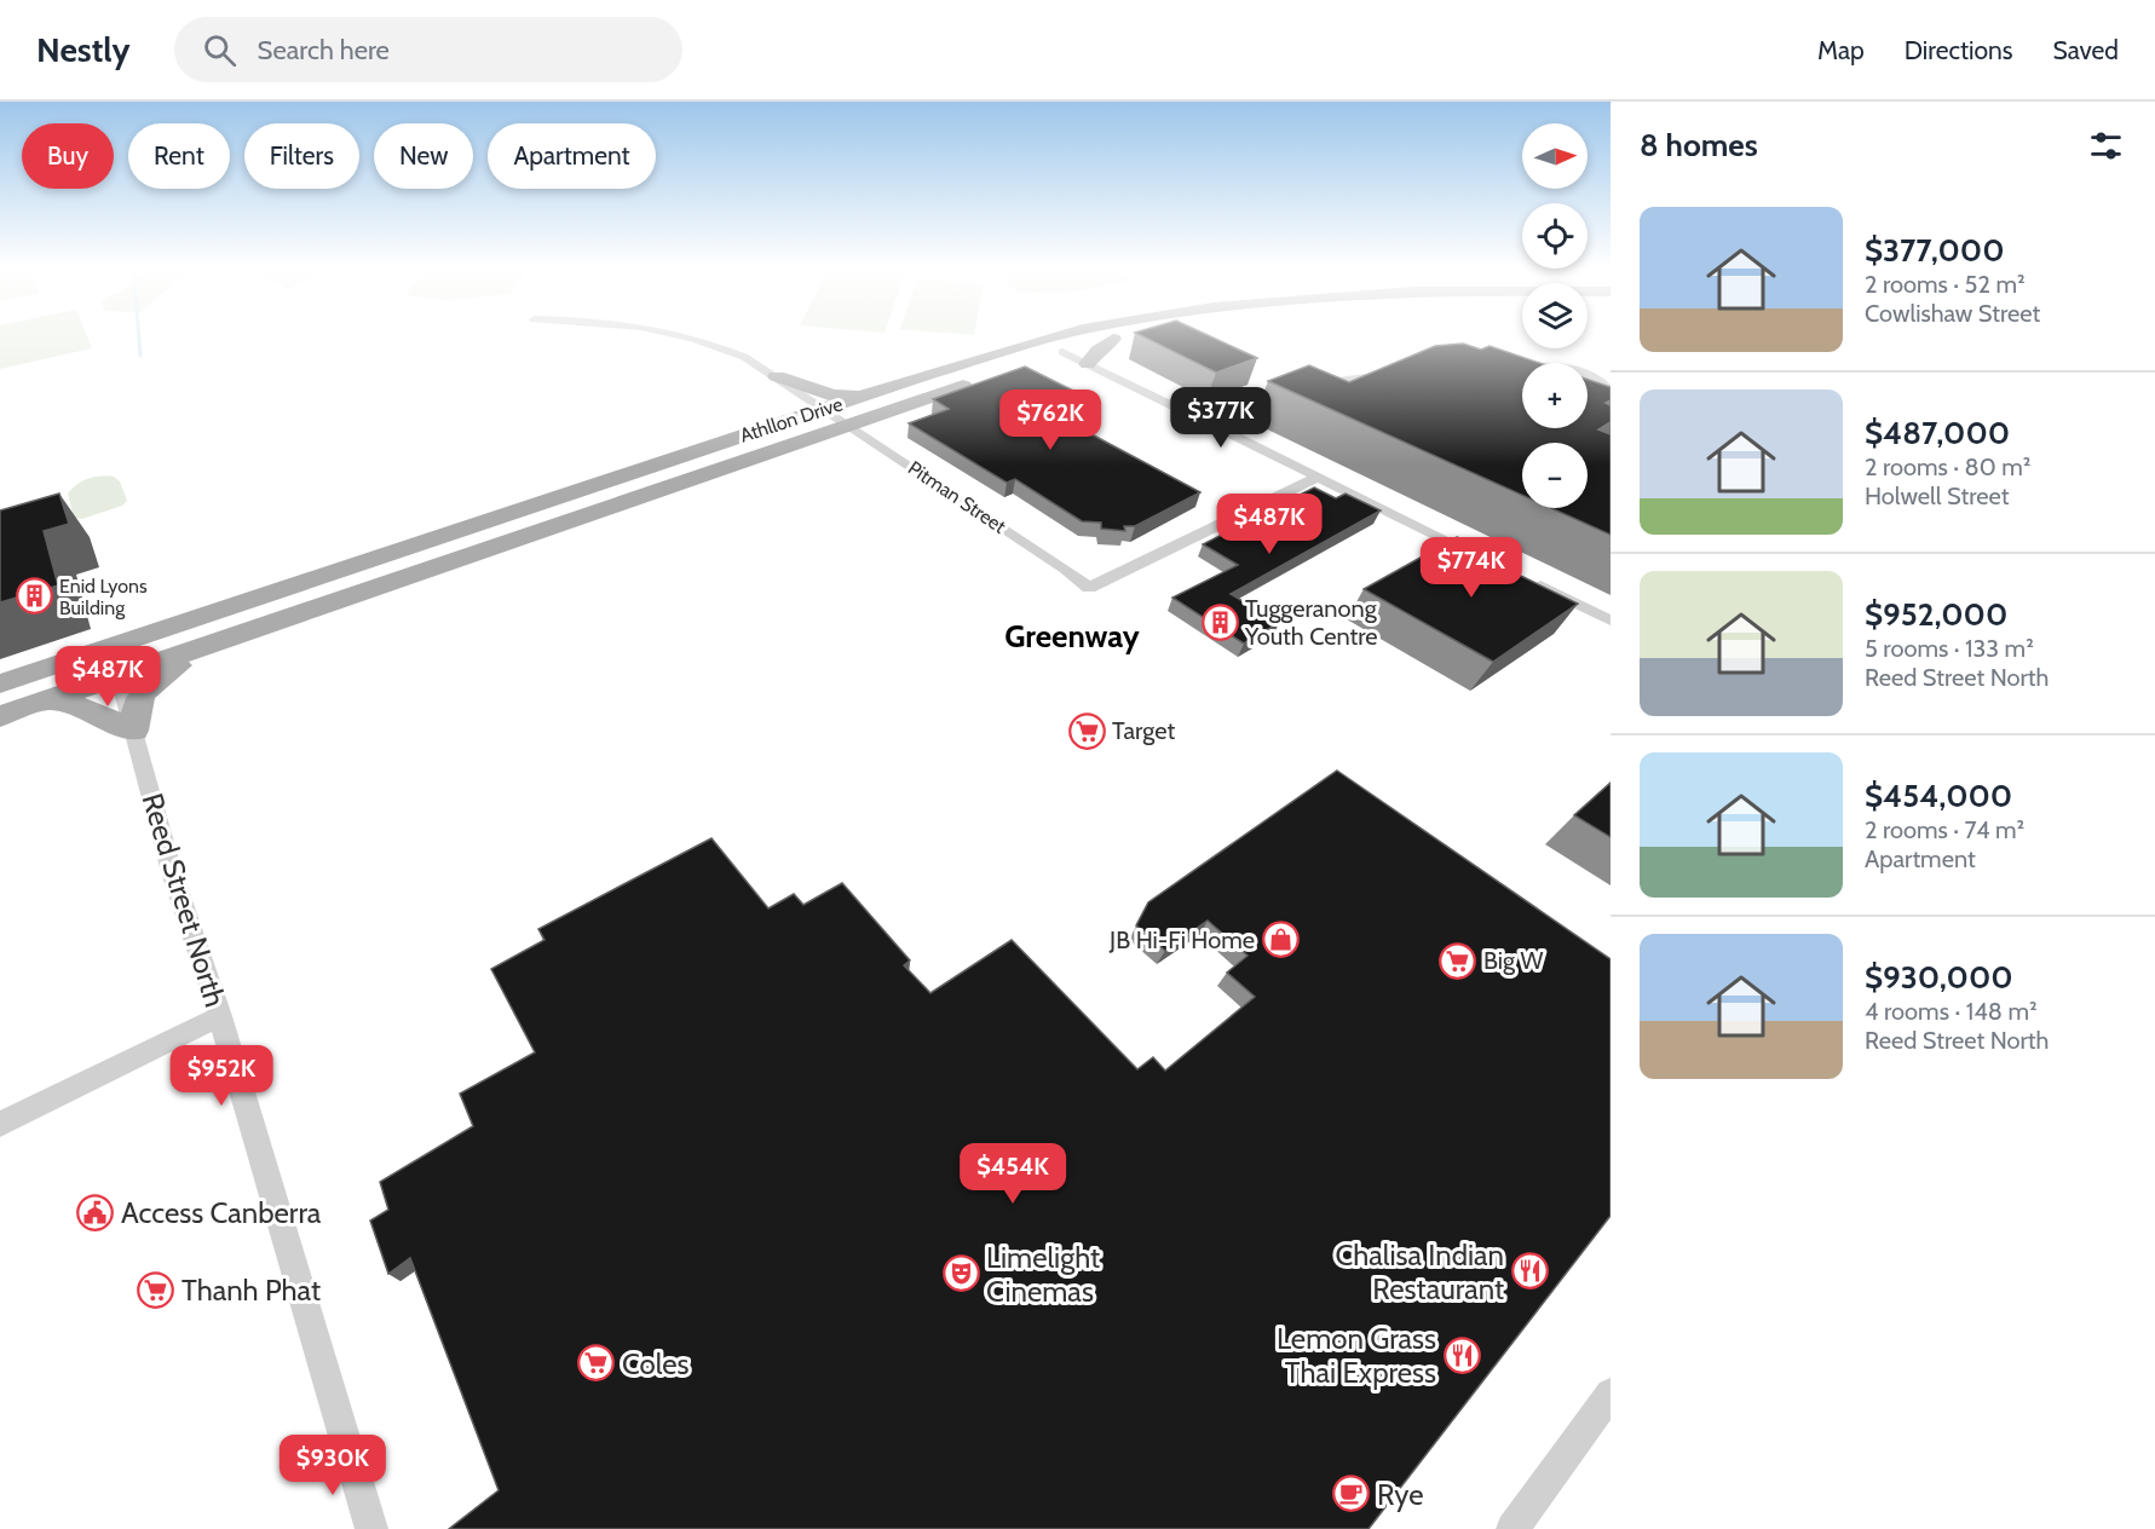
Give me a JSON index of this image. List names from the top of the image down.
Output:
{
  "streets": {
    "main road": ["Athllon Drive"],
    "street": ["Pitman Street", "Reed Street North"]
  },
  "crossings": [
    ["Athllon Drive", "Pitman Street"],
    ["Athllon Drive", "Reed Street North"]
  ],
  "districts": ["Greenway"],
  "places": {
    "building": ["Enid Lyons Building", "Tuggeranong Youth Centre"],
    "supermarket": [
      "Target",
      "Big W",
      "Thanh Phat",
      "Coles"
    ],
    "shop": ["JB Hi-Fi Home"],
    "public building": ["Access Canberra"],
    "restaurant": ["Chalisa Indian Restaurant", "Lemon Grass Thai Express"],
    "theatre": ["Limelight Cinemas"],
    "cafe": ["Rye"]
  },
  "north": "right",
  "page": {
    "header": "Nestly",
    "search": "Search here",
    "nav": ["Map", "Directions", "Saved"],
    "heading": "8 homes",
    "map_buttons": ["+", "−"],
    "chip": [
      "Buy",
      "Rent",
      "Filters",
      "New",
      "Apartment"
    ],
    "list": [
      {
        "name": "$377,000",
        "note": "2 rooms · 52 m² · Cowlishaw Street"
      },
      {
        "name": "$487,000",
        "note": "2 rooms · 80 m² · Holwell Street"
      },
      {
        "name": "$952,000",
        "note": "5 rooms · 133 m² · Reed Street North"
      },
      {
        "name": "$454,000",
        "note": "2 rooms · 74 m² · Apartment"
      },
      {
        "name": "$930,000",
        "note": "4 rooms · 148 m² · Reed Street North"
      }
    ],
    "price": [
      "$377K",
      "$762K",
      "$487K",
      "$774K",
      "$487K",
      "$952K",
      "$454K",
      "$930K"
    ]
  }
}
